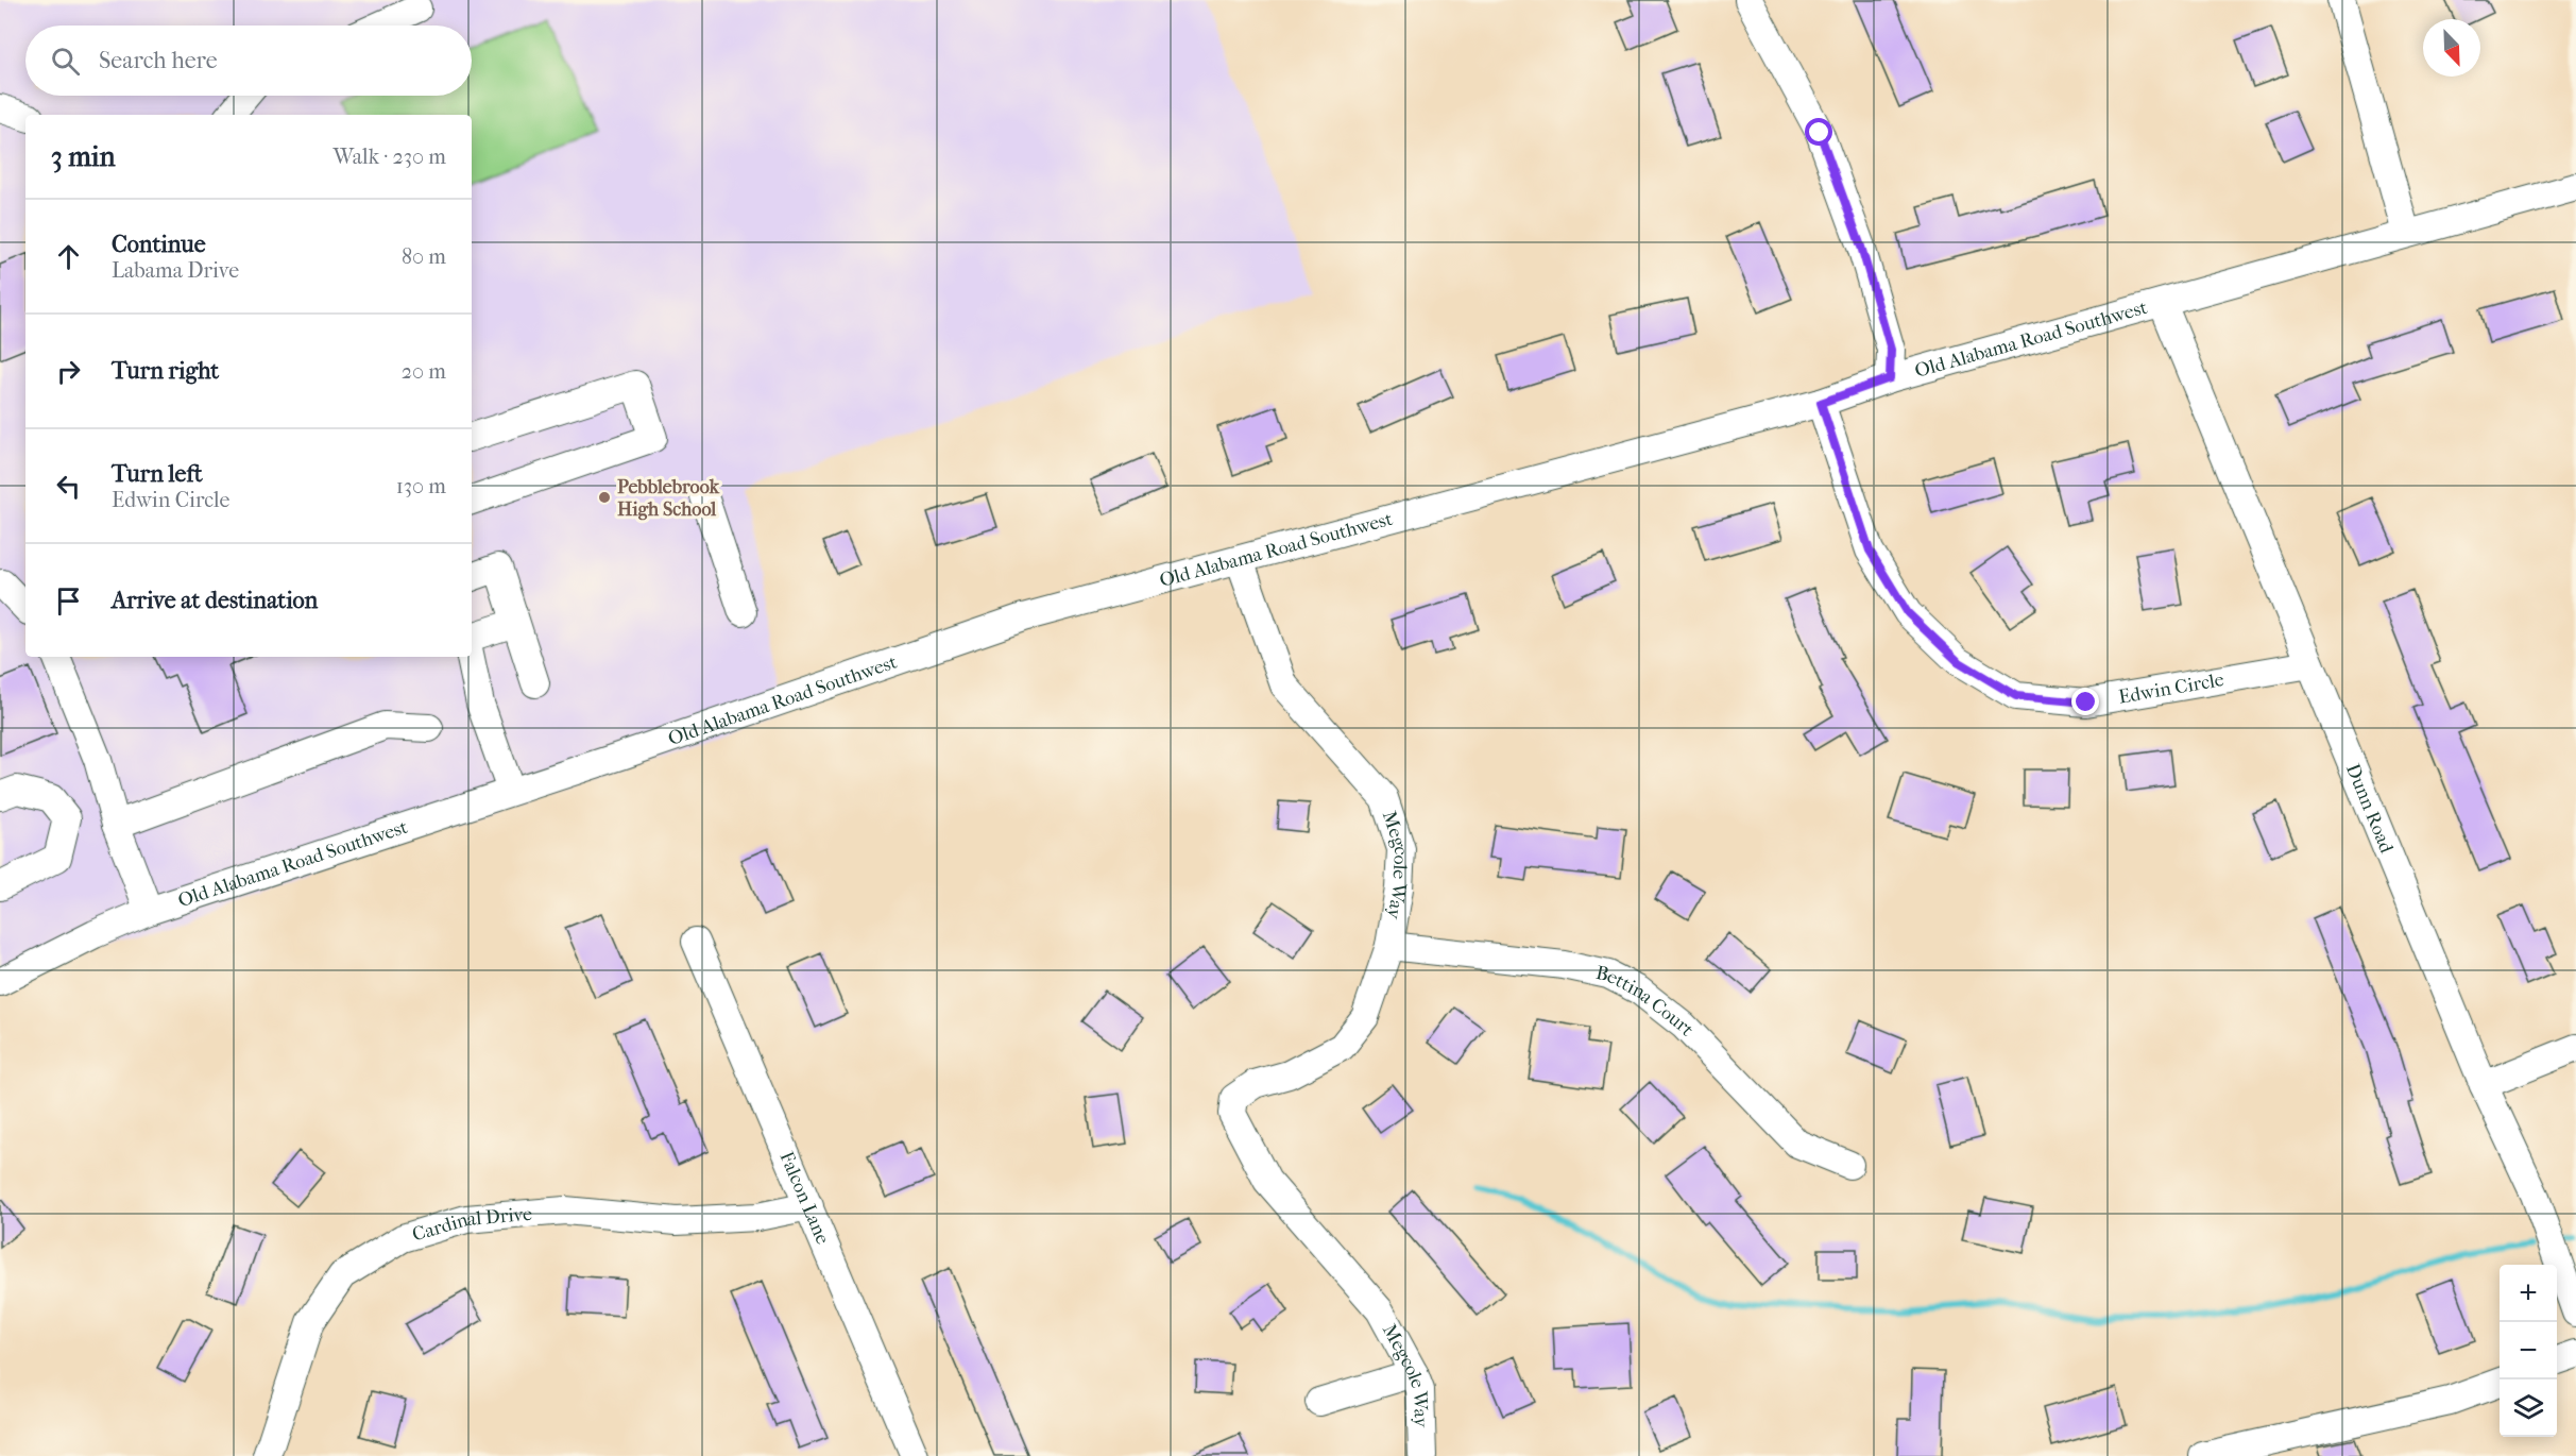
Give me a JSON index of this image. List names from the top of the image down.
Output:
{
  "streets": {
    "street": [
      "Old Alabama Road Southwest",
      "Edwin Circle",
      "Dunn Road",
      "Megcole Way",
      "Bettina Court",
      "Falcon Lane",
      "Cardinal Drive"
    ]
  },
  "crossings": [
    ["Old Alabama Road Southwest", "Edwin Circle"],
    ["Old Alabama Road Southwest", "Dunn Road"],
    ["Old Alabama Road Southwest", "Megcole Way"],
    ["Edwin Circle", "Dunn Road"],
    ["Megcole Way", "Bettina Court"],
    ["Falcon Lane", "Cardinal Drive"]
  ],
  "places": ["Pebblebrook High School"],
  "north": "bottom right",
  "page": {
    "search": "Search here",
    "heading": ["3 min", "Walk · 230 m"],
    "list": [
      ["Continue", "Labama Drive", "80 m"],
      ["Turn right", "20 m"],
      ["Turn left", "Edwin Circle", "130 m"],
      "Arrive at destination"
    ],
    "map_buttons": ["+", "−"]
  }
}
